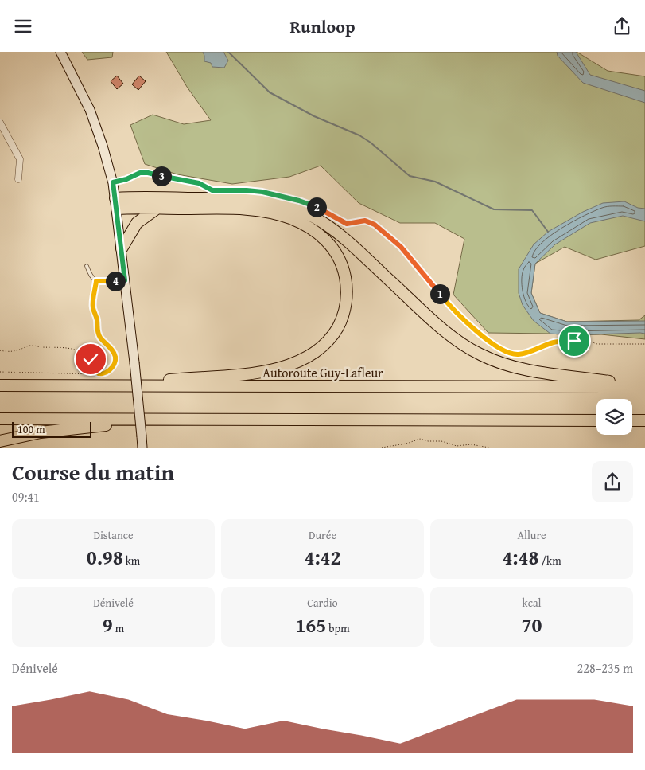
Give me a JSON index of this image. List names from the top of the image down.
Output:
{
  "streets": {
    "highway": ["Autoroute Guy-Lafleur"]
  },
  "scale_bar": "100 m",
  "page": {
    "header": "Runloop",
    "pins": [
      "3",
      "2",
      "4",
      "1"
    ],
    "scale": "100 m",
    "heading": ["Course du matin", "09:41"],
    "stats": [
      ["Distance", "0.98 km"],
      ["Durée", "4:42"],
      ["Allure", "4:48 /km"],
      ["Dénivelé", "9 m"],
      ["Cardio", "165 bpm"],
      ["kcal", "70"]
    ],
    "chart": ["Dénivelé", "228–235 m"]
  }
}
